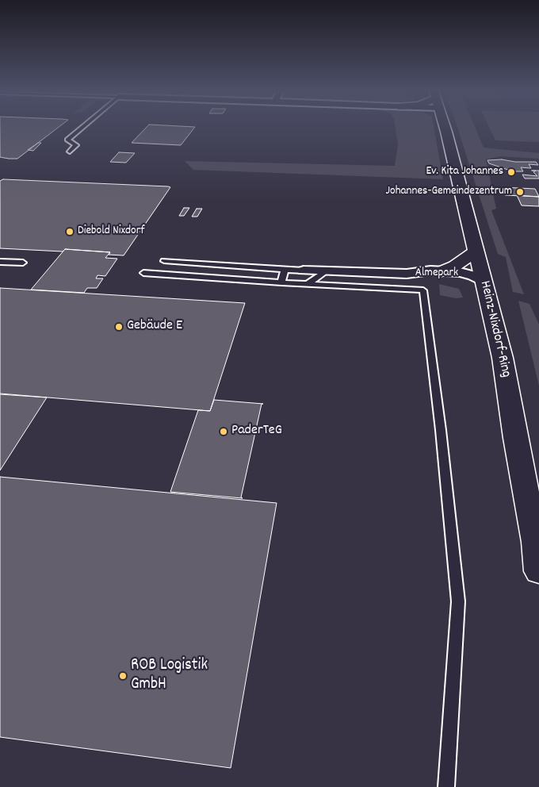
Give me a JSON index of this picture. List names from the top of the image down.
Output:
{
  "streets": {
    "main road": ["Heinz-Nixdorf-Ring"],
    "street": ["Almepark"]
  },
  "crossings": [
    ["Almepark", "Heinz-Nixdorf-Ring"]
  ],
  "places": [
    "Ev. Kita Johannes",
    "Johannes-Gemeindezentrum",
    "Diebold Nixdorf",
    "Gebäude E",
    "PaderTeG",
    "ROB Logistik GmbH"
  ]
}
